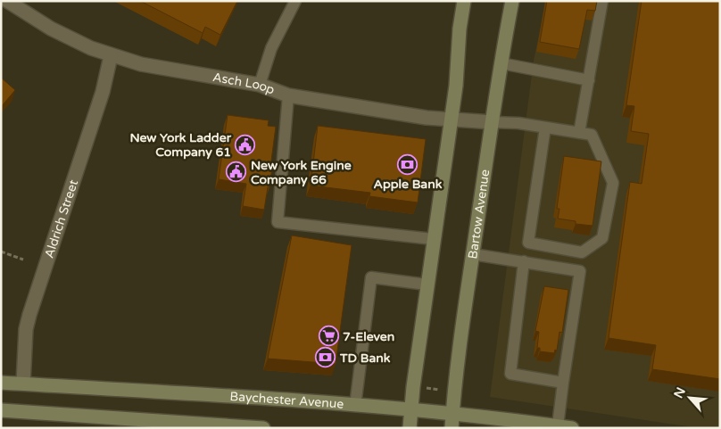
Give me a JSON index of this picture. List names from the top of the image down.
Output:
{
  "streets": {
    "main road": ["Bartow Avenue", "Baychester Avenue"],
    "street": ["Asch Loop", "Aldrich Street"]
  },
  "crossings": [
    ["Asch Loop", "Bartow Avenue"],
    ["Asch Loop", "Aldrich Street"],
    ["Bartow Avenue", "Baychester Avenue"],
    ["Aldrich Street", "Baychester Avenue"]
  ],
  "places": {
    "public building": ["New York Ladder Company 61", "New York Engine Company 66"],
    "bank": ["Apple Bank", "TD Bank"],
    "supermarket": ["7-Eleven"]
  },
  "north": "top left"
}
